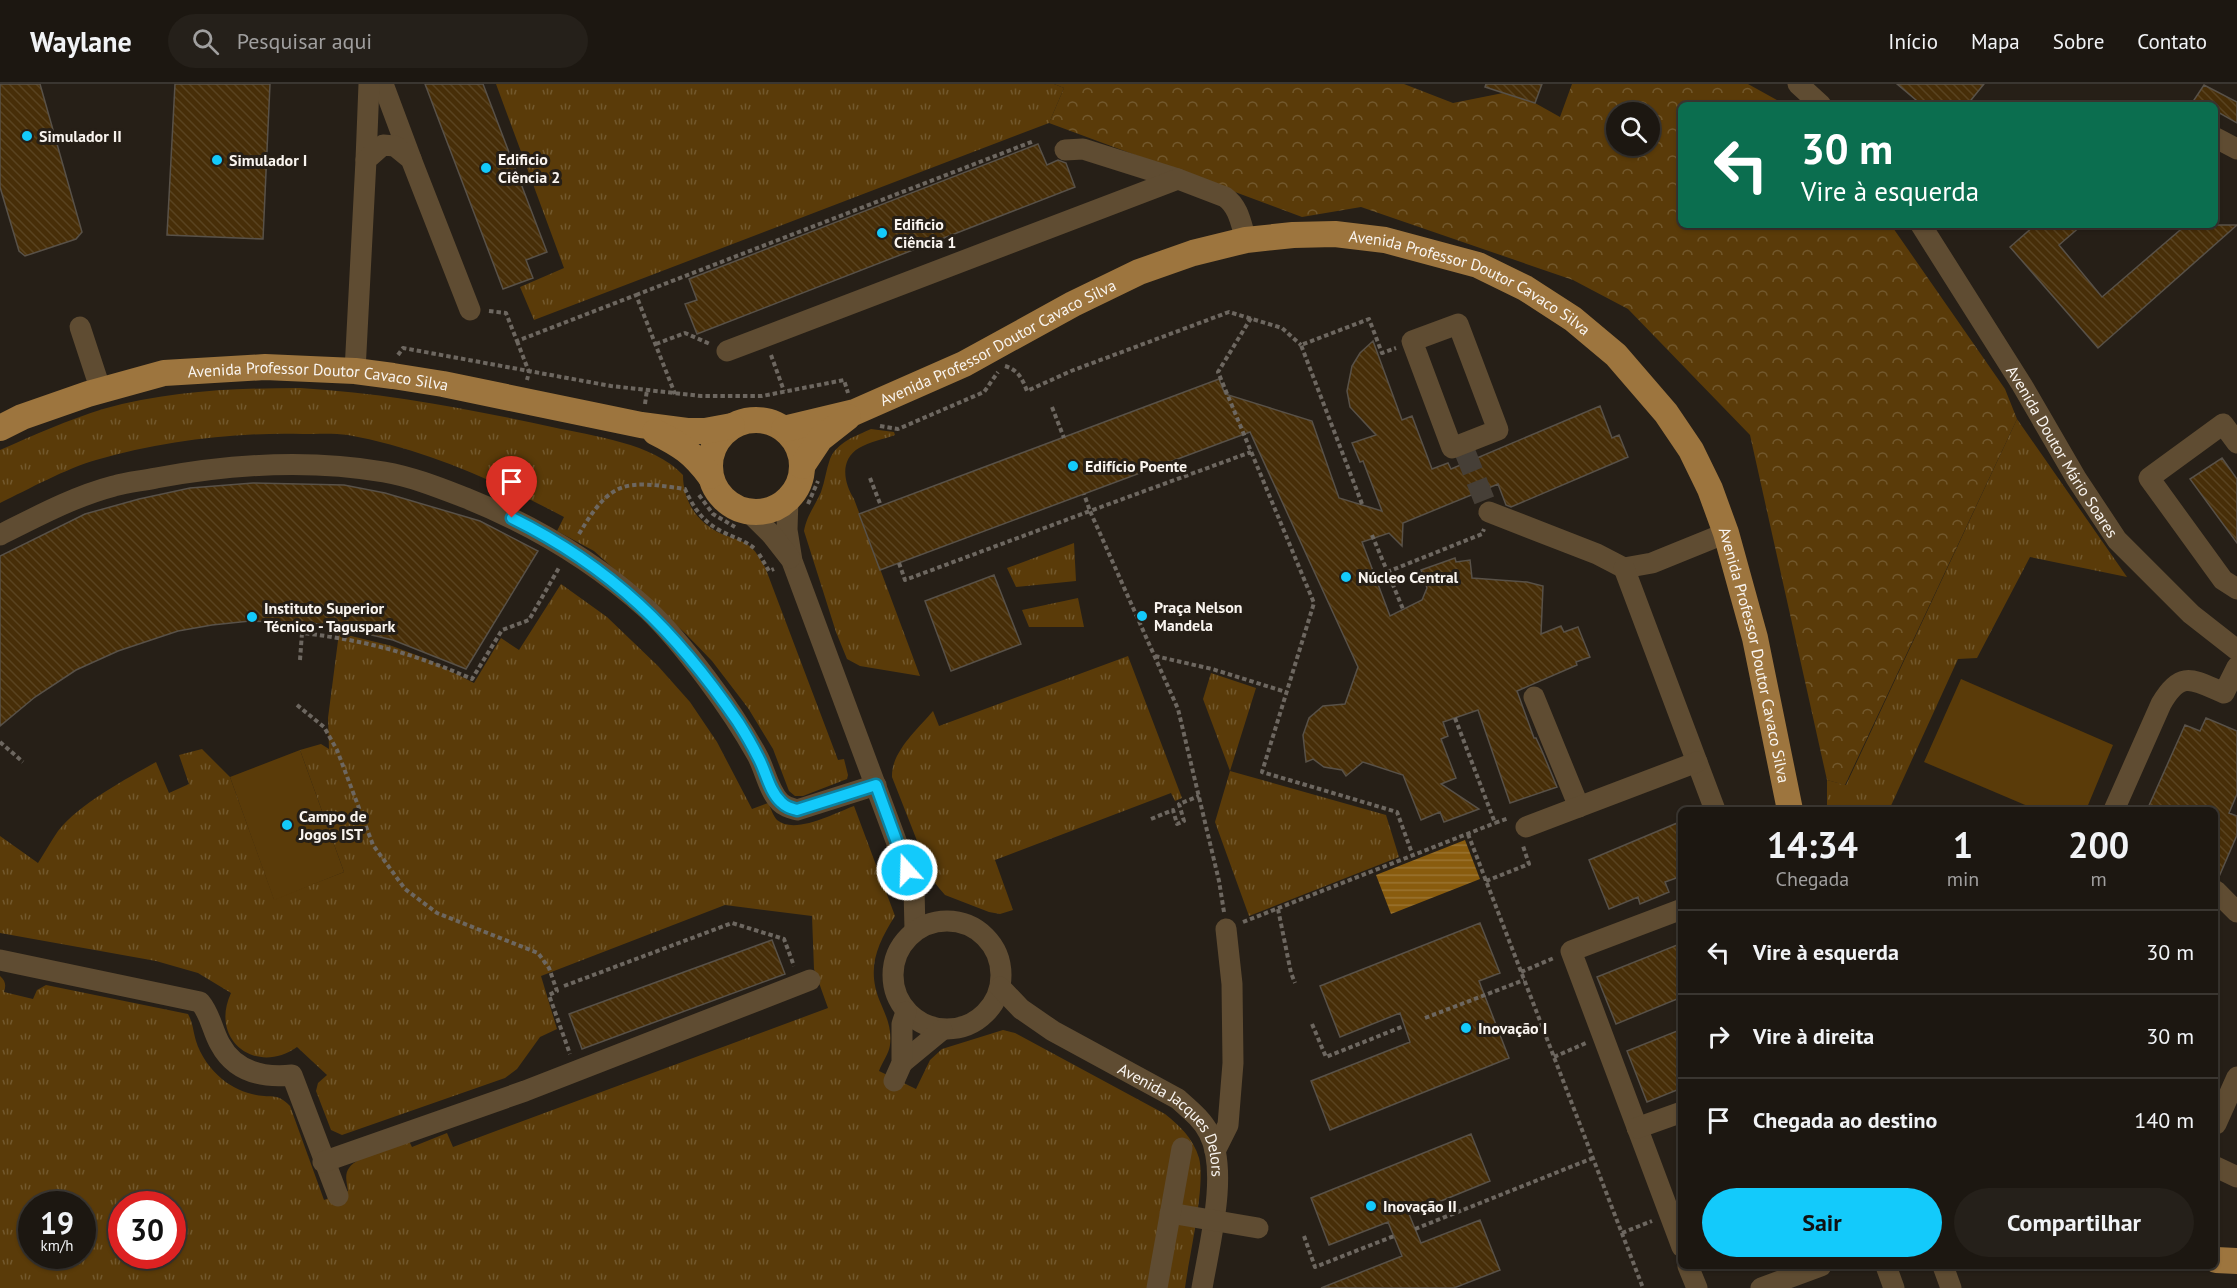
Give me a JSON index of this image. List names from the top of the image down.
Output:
{
  "streets": {
    "main road": ["Avenida Professor Doutor Cavaco Silva"],
    "street": ["Avenida Doutor Mário Soares", "Avenida Jacques Delors"]
  },
  "places": [
    "Simulador II",
    "Simulador I",
    "Edificio Ciência 2",
    "Edificio Ciência 1",
    "Edifício Poente",
    "Núcleo Central",
    "Praça Nelson Mandela",
    "Instituto Superior Técnico - Taguspark",
    "Campo de Jogos IST",
    "Inovação I",
    "Inovação II"
  ],
  "page": {
    "header": "Waylane",
    "search": "Pesquisar aqui",
    "nav": [
      "Início",
      "Mapa",
      "Sobre",
      "Contato"
    ],
    "turn": ["30 m", "Vire à esquerda"],
    "eta": [
      "14:34",
      "Chegada",
      "1",
      "min",
      "200",
      "m"
    ],
    "list": [
      {
        "name": "Vire à esquerda",
        "value": "30 m"
      },
      {
        "name": "Vire à direita",
        "value": "30 m"
      },
      {
        "name": "Chegada ao destino",
        "value": "140 m"
      }
    ],
    "buttons": ["Sair", "Compartilhar"],
    "speed": "19 km/h",
    "limit": "30"
  }
}
